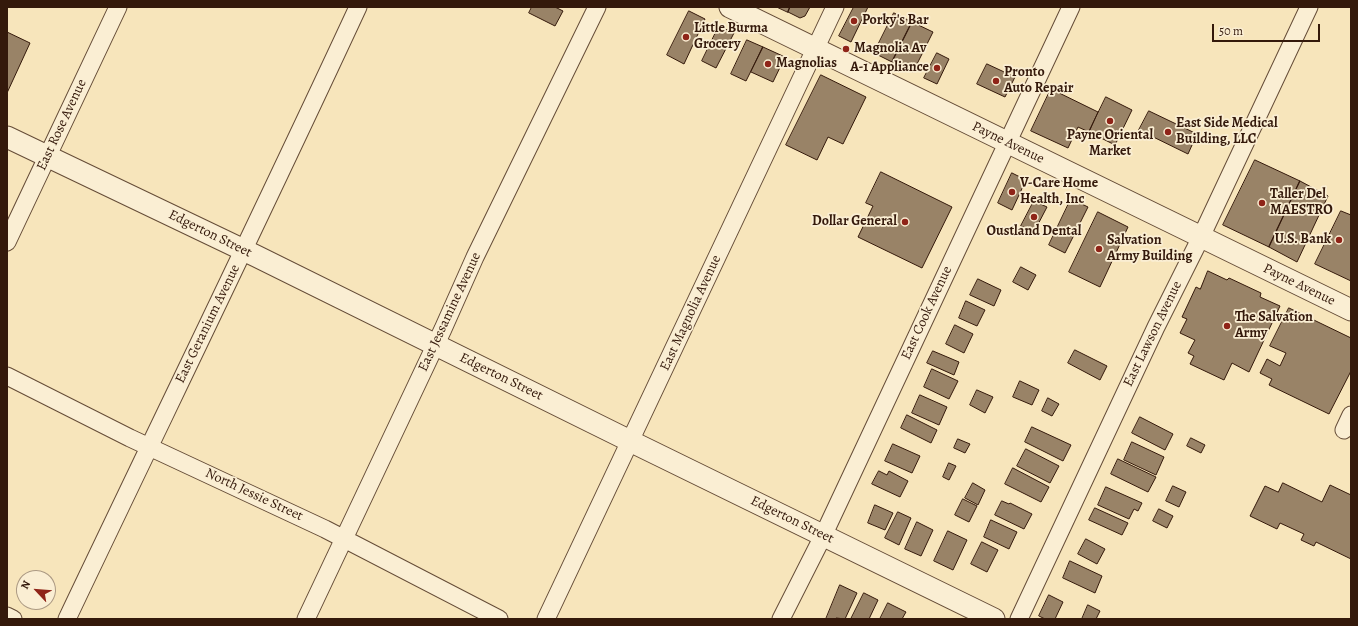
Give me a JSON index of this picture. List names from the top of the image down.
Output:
{
  "streets": {
    "street": [
      "East Rose Avenue",
      "Payne Avenue",
      "Edgerton Street",
      "East Jessamine Avenue",
      "East Magnolia Avenue",
      "East Cook Avenue",
      "East Geranium Avenue",
      "East Lawson Avenue",
      "North Jessie Street"
    ]
  },
  "crossings": [
    ["East Rose Avenue", "Edgerton Street"],
    ["Payne Avenue", "East Magnolia Avenue"],
    ["Payne Avenue", "East Cook Avenue"],
    ["Payne Avenue", "East Lawson Avenue"],
    ["Edgerton Street", "East Jessamine Avenue"],
    ["Edgerton Street", "East Magnolia Avenue"],
    ["Edgerton Street", "East Cook Avenue"],
    ["Edgerton Street", "East Geranium Avenue"],
    ["East Jessamine Avenue", "North Jessie Street"],
    ["East Geranium Avenue", "North Jessie Street"]
  ],
  "places": [
    "Porky's Bar",
    "Little Burma Grocery",
    "Magnolia Av",
    "Magnolias",
    "A-1 Appliance",
    "Pronto Auto Repair",
    "Payne Oriental Market",
    "East Side Medical Building, LLC",
    "V-Care Home Health, Inc",
    "Taller Del MAESTRO",
    "Oustland Dental",
    "Dollar General",
    "U.S. Bank",
    "Salvation Army Building",
    "The Salvation Army"
  ],
  "scale_bar": "50 m",
  "north": "top left"
}
